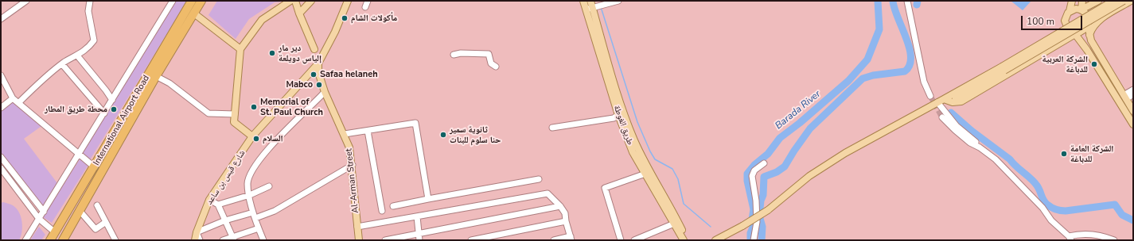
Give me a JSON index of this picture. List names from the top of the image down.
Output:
{
  "streets": {
    "highway": ["International Airport Road"],
    "main road": ["طريق الغوطة", "شارع قيس بن ساعد", "Al-Arman Street"]
  },
  "crossings": [
    ["شارع قيس بن ساعد", "Al-Arman Street"]
  ],
  "water": ["Barada River"],
  "places": [
    "مأكولات الشام",
    "دير مار إلياس دويلعة",
    "الشركة العربية للدباغة",
    "Safaa helaneh",
    "Mabco",
    "Memorial of St. Paul Church",
    "محطة طريق المطار",
    "ثانوية سمير حنا سلوم للبنات",
    "السلام",
    "الشركة العامة للدباغة"
  ],
  "scale_bar": "100 m"
}
